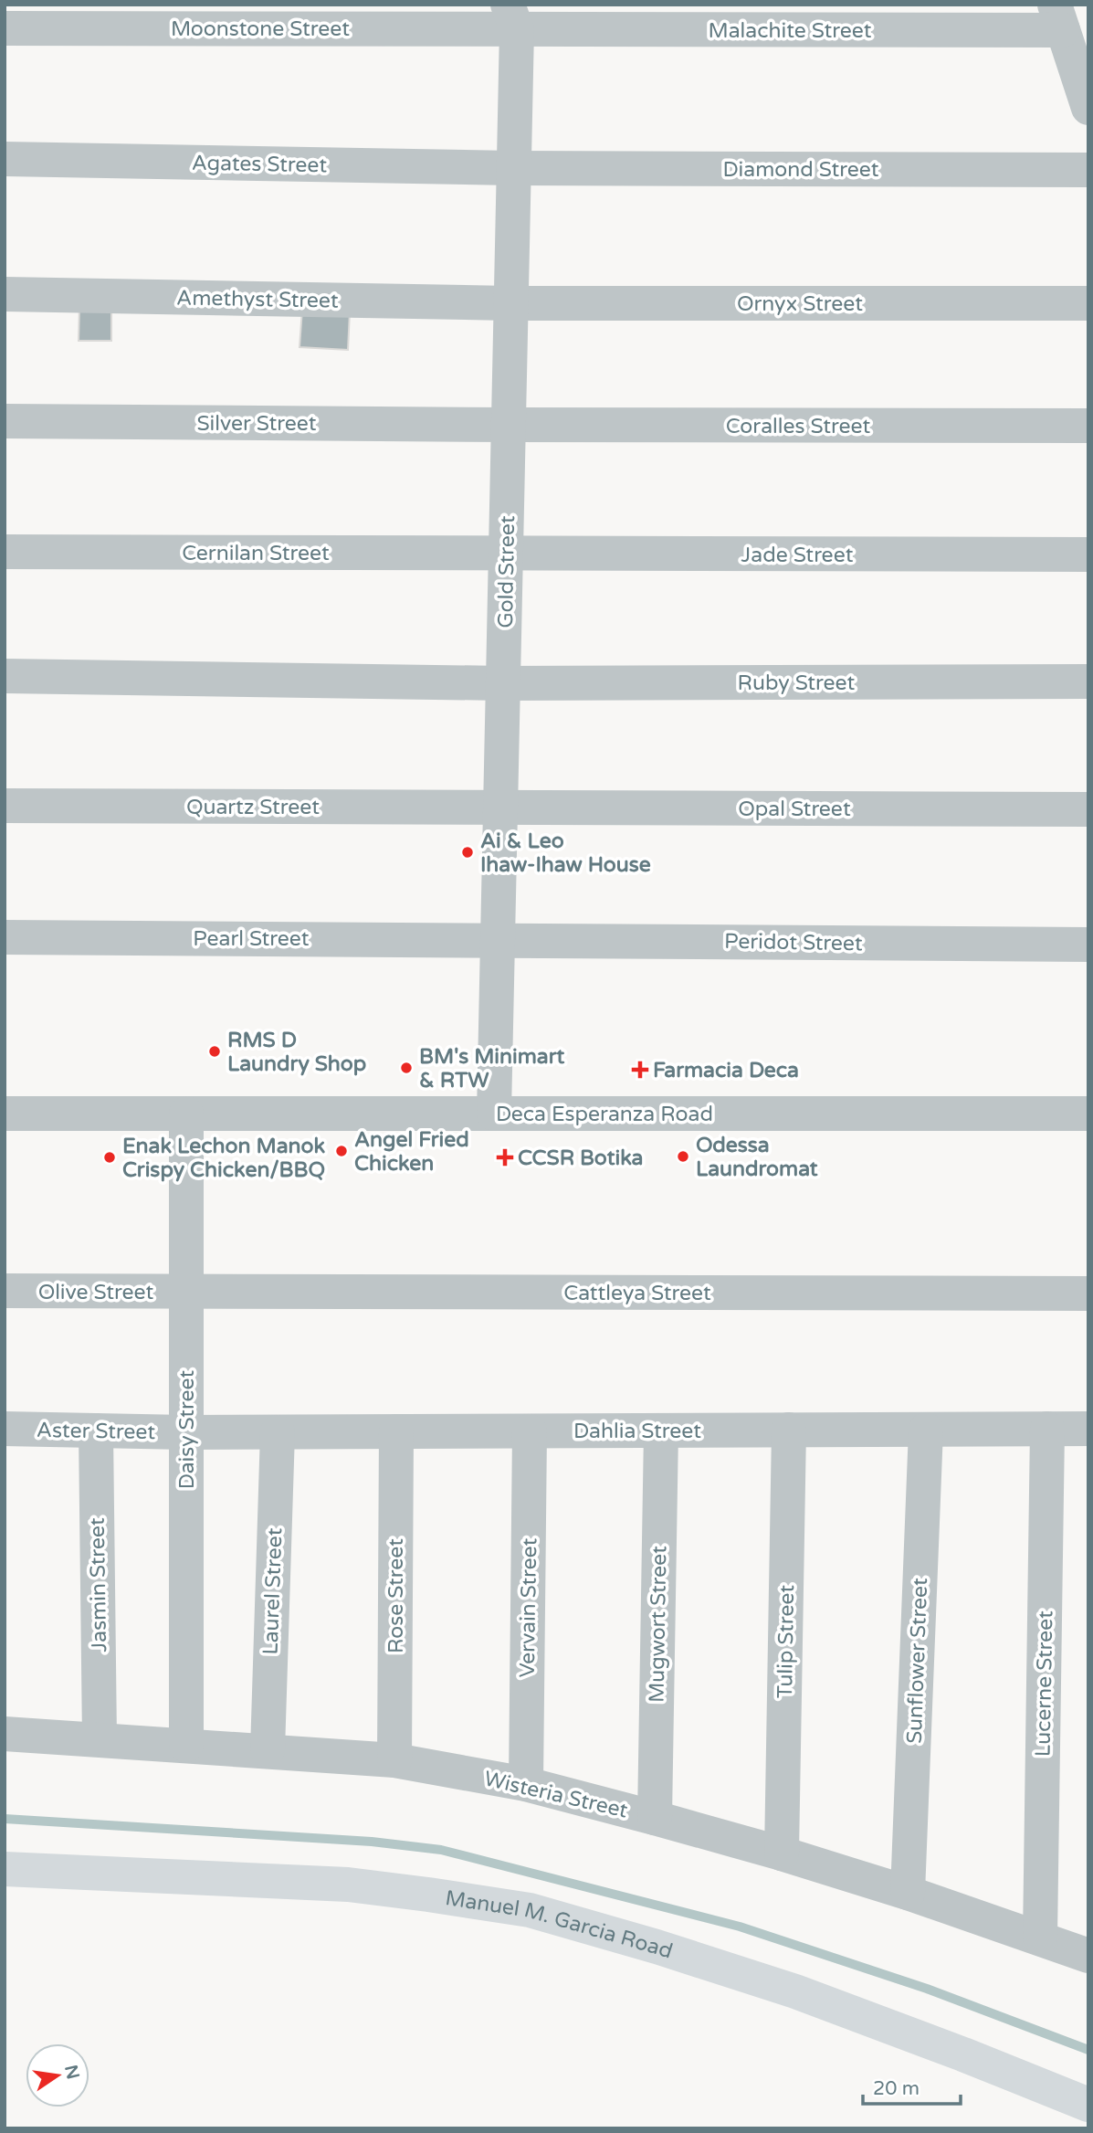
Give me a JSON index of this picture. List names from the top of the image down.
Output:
{
  "streets": {
    "main road": ["Manuel M. Garcia Road"],
    "street": [
      "Moonstone Street",
      "Malachite Street",
      "Agates Street",
      "Diamond Street",
      "Amethyst Street",
      "Ornyx Street",
      "Silver Street",
      "Coralles Street",
      "Cernilan Street",
      "Jade Street",
      "Gold Street",
      "Ruby Street",
      "Quartz Street",
      "Opal Street",
      "Pearl Street",
      "Peridot Street",
      "Deca Esperanza Road",
      "Olive Street",
      "Cattleya Street",
      "Daisy Street",
      "Aster Street",
      "Dahlia Street",
      "Jasmin Street",
      "Laurel Street",
      "Rose Street",
      "Vervain Street",
      "Mugwort Street",
      "Tulip Street",
      "Sunflower Street",
      "Lucerne Street",
      "Wisteria Street"
    ]
  },
  "crossings": [
    ["Moonstone Street", "Malachite Street"],
    ["Moonstone Street", "Gold Street"],
    ["Malachite Street", "Gold Street"],
    ["Agates Street", "Diamond Street"],
    ["Agates Street", "Gold Street"],
    ["Diamond Street", "Gold Street"],
    ["Amethyst Street", "Ornyx Street"],
    ["Amethyst Street", "Gold Street"],
    ["Ornyx Street", "Gold Street"],
    ["Silver Street", "Coralles Street"],
    ["Silver Street", "Gold Street"],
    ["Coralles Street", "Gold Street"],
    ["Cernilan Street", "Jade Street"],
    ["Cernilan Street", "Gold Street"],
    ["Jade Street", "Gold Street"],
    ["Gold Street", "Ruby Street"],
    ["Gold Street", "Quartz Street"],
    ["Gold Street", "Opal Street"],
    ["Gold Street", "Pearl Street"],
    ["Gold Street", "Peridot Street"],
    ["Gold Street", "Deca Esperanza Road"],
    ["Quartz Street", "Opal Street"],
    ["Pearl Street", "Peridot Street"],
    ["Deca Esperanza Road", "Daisy Street"],
    ["Olive Street", "Cattleya Street"],
    ["Olive Street", "Daisy Street"],
    ["Cattleya Street", "Daisy Street"],
    ["Daisy Street", "Aster Street"],
    ["Daisy Street", "Dahlia Street"],
    ["Daisy Street", "Wisteria Street"],
    ["Aster Street", "Dahlia Street"],
    ["Aster Street", "Jasmin Street"],
    ["Dahlia Street", "Laurel Street"],
    ["Dahlia Street", "Rose Street"],
    ["Dahlia Street", "Vervain Street"],
    ["Dahlia Street", "Mugwort Street"],
    ["Dahlia Street", "Tulip Street"],
    ["Dahlia Street", "Sunflower Street"],
    ["Dahlia Street", "Lucerne Street"],
    ["Jasmin Street", "Wisteria Street"],
    ["Laurel Street", "Wisteria Street"],
    ["Rose Street", "Wisteria Street"],
    ["Vervain Street", "Wisteria Street"],
    ["Mugwort Street", "Wisteria Street"],
    ["Tulip Street", "Wisteria Street"],
    ["Sunflower Street", "Wisteria Street"],
    ["Lucerne Street", "Wisteria Street"]
  ],
  "places": {
    "other": [
      "Ai & Leo Ihaw-Ihaw House",
      "RMS D Laundry Shop",
      "BM's Minimart & RTW",
      "Angel Fried Chicken",
      "Odessa Laundromat",
      "Enak Lechon Manok Crispy Chicken/BBQ"
    ],
    "health": ["Farmacia Deca", "CCSR Botika"]
  },
  "scale_bar": "20 m",
  "north": "right"
}
